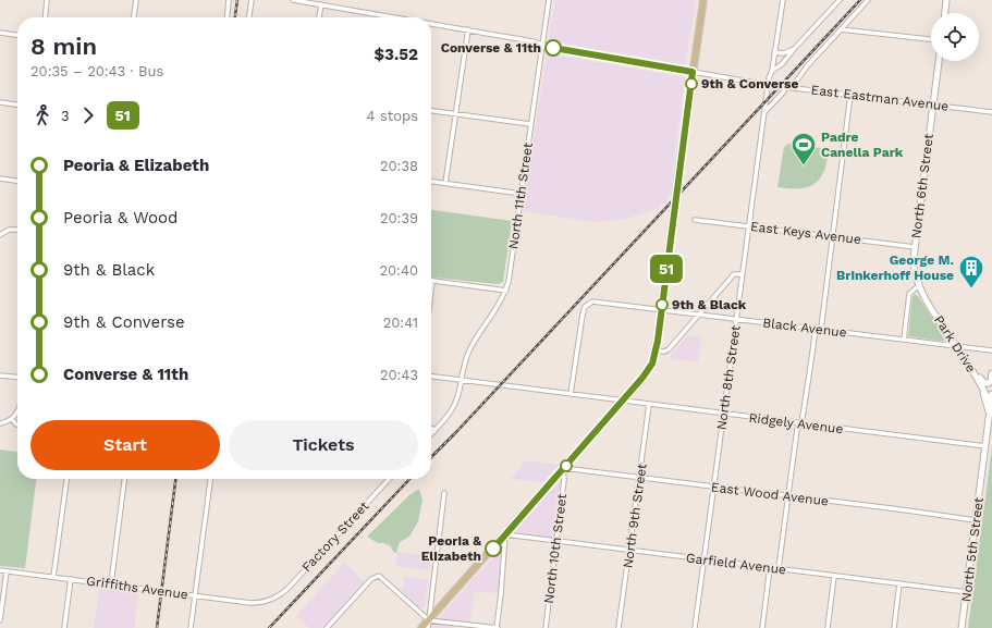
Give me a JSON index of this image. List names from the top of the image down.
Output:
{
  "streets": {
    "main road": ["North 6th Street", "Park Drive", "North 5th Street"],
    "street": [
      "East Eastman Avenue",
      "North 11th Street",
      "East Keys Avenue",
      "Black Avenue",
      "North 8th Street",
      "Ridgely Avenue",
      "East Wood Avenue",
      "North 9th Street",
      "Factory Street",
      "North 10th Street",
      "Garfield Avenue",
      "Griffiths Avenue"
    ]
  },
  "crossings": [
    ["East Eastman Avenue", "North 6th Street"],
    ["East Eastman Avenue", "North 11th Street"],
    ["East Eastman Avenue", "North 8th Street"],
    ["North 6th Street", "East Keys Avenue"],
    ["North 6th Street", "Park Drive"],
    ["North 11th Street", "Ridgely Avenue"],
    ["East Keys Avenue", "North 8th Street"],
    ["Black Avenue", "Park Drive"],
    ["Black Avenue", "North 8th Street"],
    ["Black Avenue", "Ridgely Avenue"],
    ["Park Drive", "North 5th Street"],
    ["North 8th Street", "Ridgely Avenue"],
    ["North 8th Street", "East Wood Avenue"],
    ["North 8th Street", "Garfield Avenue"],
    ["Ridgely Avenue", "North 9th Street"],
    ["Ridgely Avenue", "North 5th Street"],
    ["East Wood Avenue", "North 9th Street"],
    ["East Wood Avenue", "North 10th Street"],
    ["East Wood Avenue", "North 5th Street"],
    ["North 9th Street", "Garfield Avenue"],
    ["Factory Street", "Griffiths Avenue"],
    ["North 10th Street", "Garfield Avenue"],
    ["North 5th Street", "Garfield Avenue"]
  ],
  "places": {
    "other": [
      "Converse & 11th",
      "9th & Converse",
      "9th & Black",
      "Peoria & Elizabeth"
    ],
    "sports": ["Padre Canella Park"],
    "building": ["George M. Brinkerhoff House"]
  },
  "lines": ["bus line 51"],
  "page": {
    "on_map": "51",
    "heading": ["8 min", "20:35 – 20:43 · Bus", "$3.52"],
    "legs": ["3", "51", "4 stops"],
    "list": [
      {
        "name": "Peoria & Elizabeth",
        "value": "20:38"
      },
      {
        "name": "Peoria & Wood",
        "value": "20:39"
      },
      {
        "name": "9th & Black",
        "value": "20:40"
      },
      {
        "name": "9th & Converse",
        "value": "20:41"
      },
      {
        "name": "Converse & 11th",
        "value": "20:43"
      }
    ],
    "buttons": ["Start", "Tickets"]
  }
}
